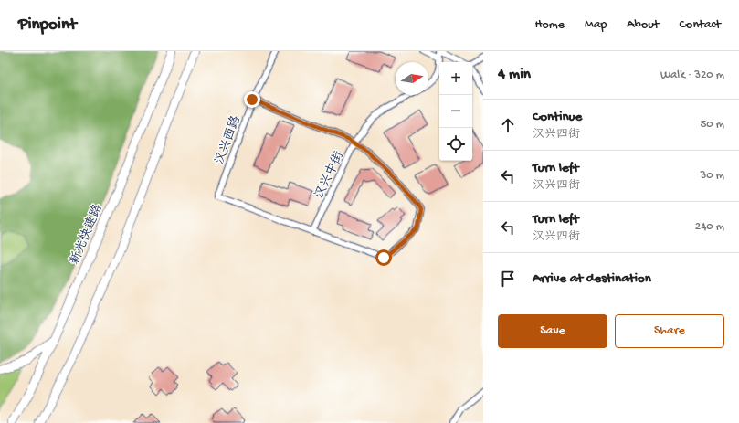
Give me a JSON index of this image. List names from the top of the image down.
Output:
{
  "streets": {
    "highway": ["新光快速路"],
    "street": ["汉兴西路", "汉兴中街"]
  },
  "crossings": [
    ["汉兴西路", "汉兴中街"]
  ],
  "north": "right",
  "page": {
    "header": "Pinpoint",
    "nav": [
      "Home",
      "Map",
      "About",
      "Contact"
    ],
    "heading": ["4 min", "Walk · 320 m"],
    "map_buttons": ["+", "−"],
    "list": [
      ["Continue", "汉兴四街", "50 m"],
      ["Turn left", "汉兴四街", "30 m"],
      ["Turn left", "汉兴四街", "240 m"],
      "Arrive at destination"
    ],
    "buttons": ["Save", "Share"]
  }
}
